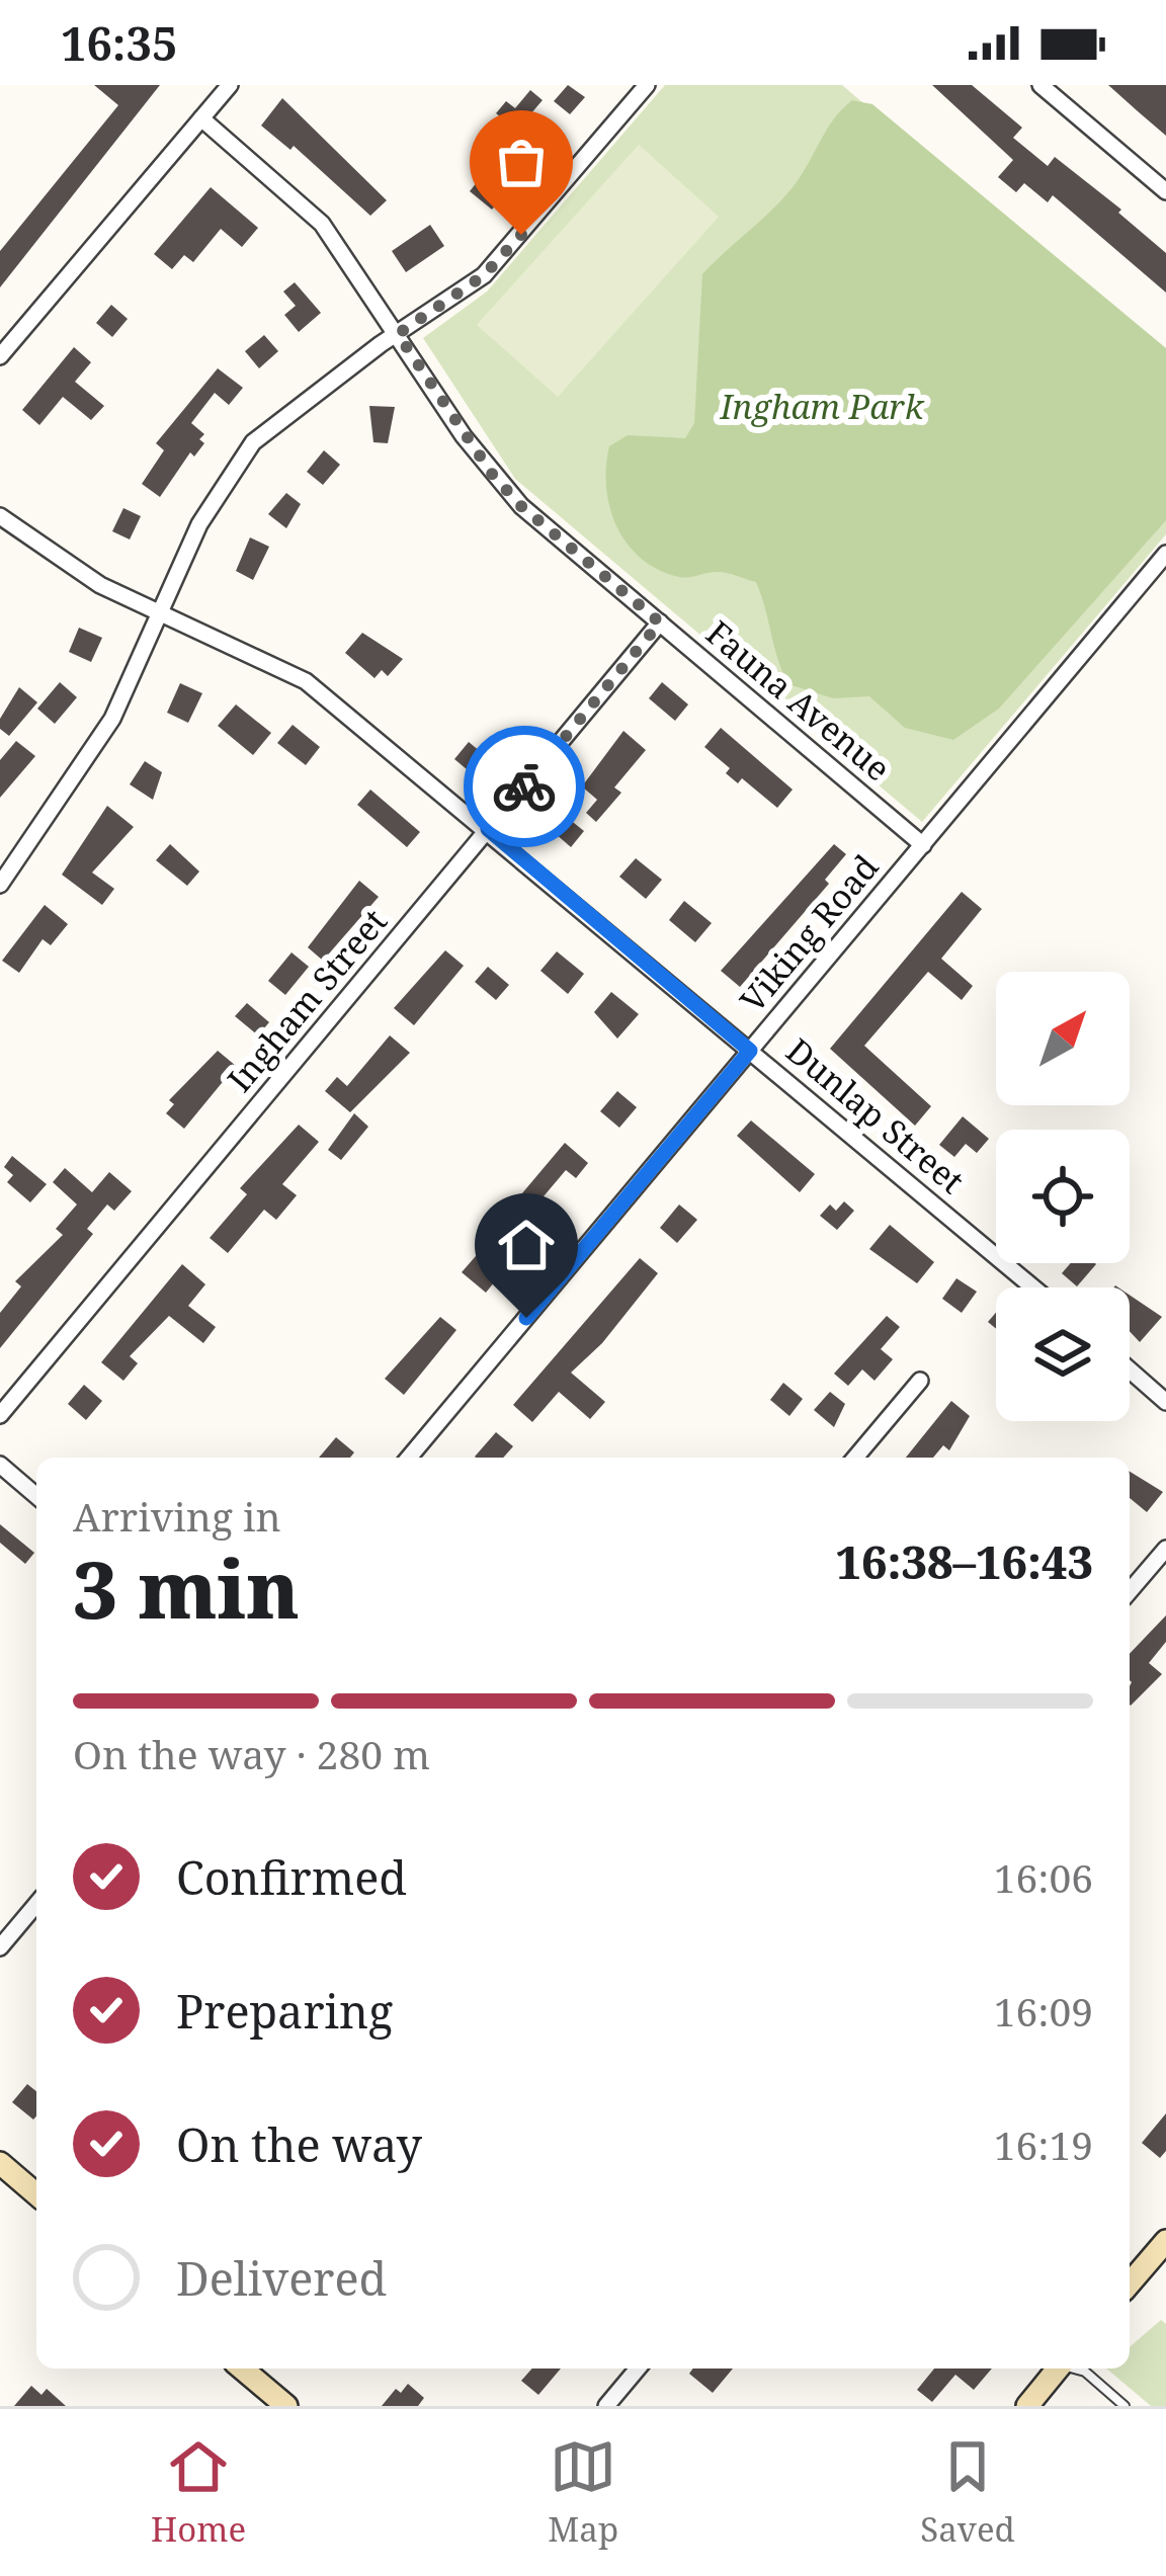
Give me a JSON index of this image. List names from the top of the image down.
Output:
{
  "streets": {
    "street": [
      "Fauna Avenue",
      "Viking Road",
      "Ingham Street",
      "Dunlap Street"
    ]
  },
  "crossings": [
    ["Fauna Avenue", "Viking Road"],
    ["Fauna Avenue", "Ingham Street"],
    ["Viking Road", "Dunlap Street"],
    ["Ingham Street", "Dunlap Street"]
  ],
  "parks": ["Ingham Park"],
  "north": "top right",
  "page": {
    "status": "16:35",
    "heading": ["3 min", "Arriving in", "16:38–16:43"],
    "bar": "On the way · 280 m",
    "list": [
      ["Confirmed", "16:06"],
      ["Preparing", "16:09"],
      ["On the way", "16:19"],
      "Delivered"
    ],
    "tabs": ["Home", "Map", "Saved"]
  }
}
